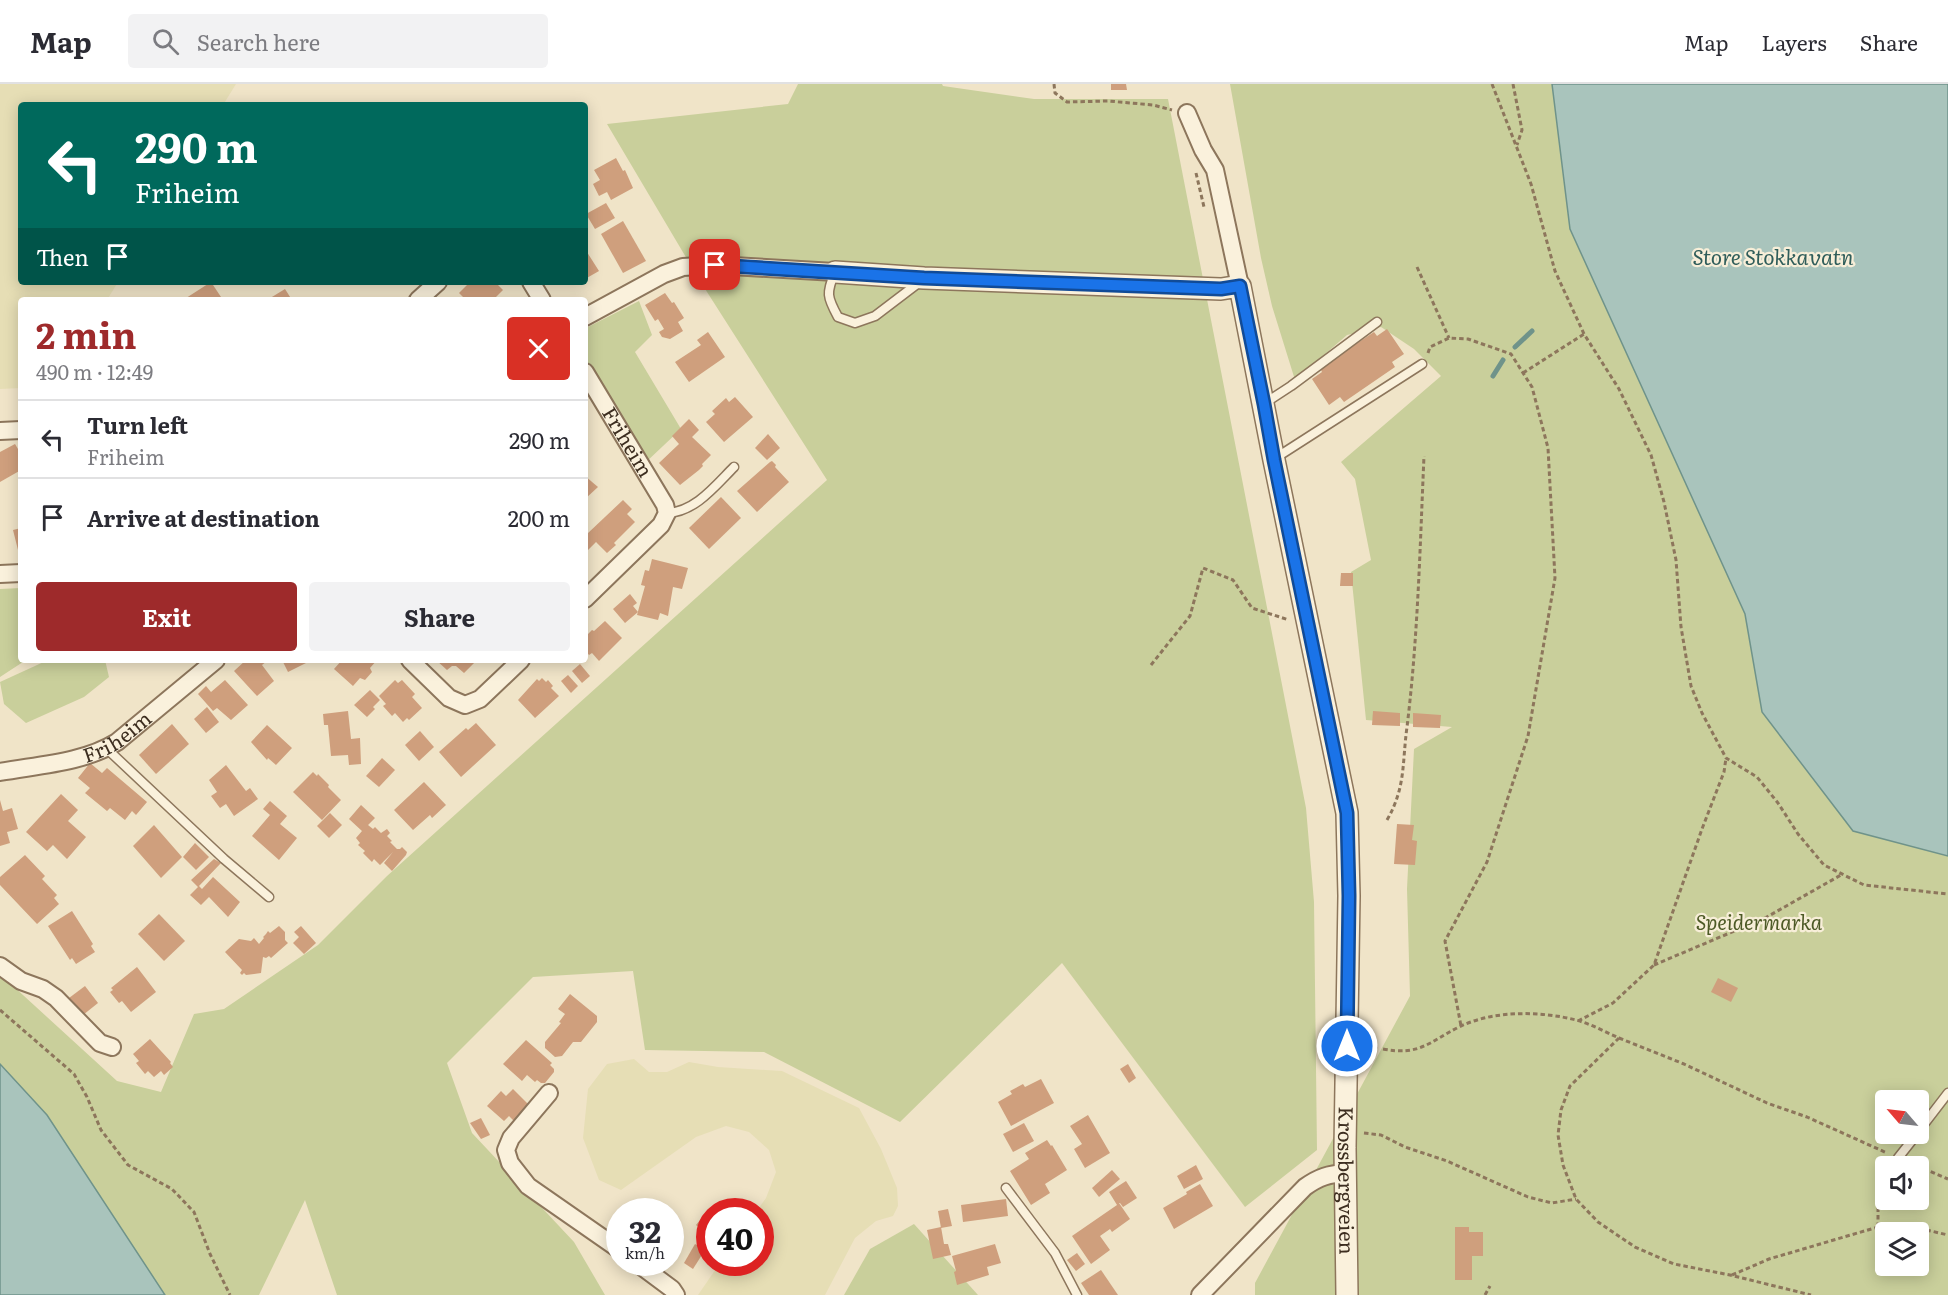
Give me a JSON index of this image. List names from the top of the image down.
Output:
{
  "streets": {
    "street": ["Friheim", "Krossbergveien"]
  },
  "water": ["Store Stokkavatn"],
  "parks": ["Speidermarka"],
  "north": "top left",
  "page": {
    "header": "Map",
    "search": "Search here",
    "nav": ["Map", "Layers", "Share"],
    "turn": ["290 m", "Friheim"],
    "then": "Then",
    "heading": ["2 min", "490 m · 12:49"],
    "list": [
      {
        "name": "Turn left",
        "note": "Friheim",
        "value": "290 m"
      },
      {
        "name": "Arrive at destination",
        "value": "200 m"
      }
    ],
    "buttons": ["Exit", "Share"],
    "speed": "32 km/h",
    "limit": "40"
  }
}
